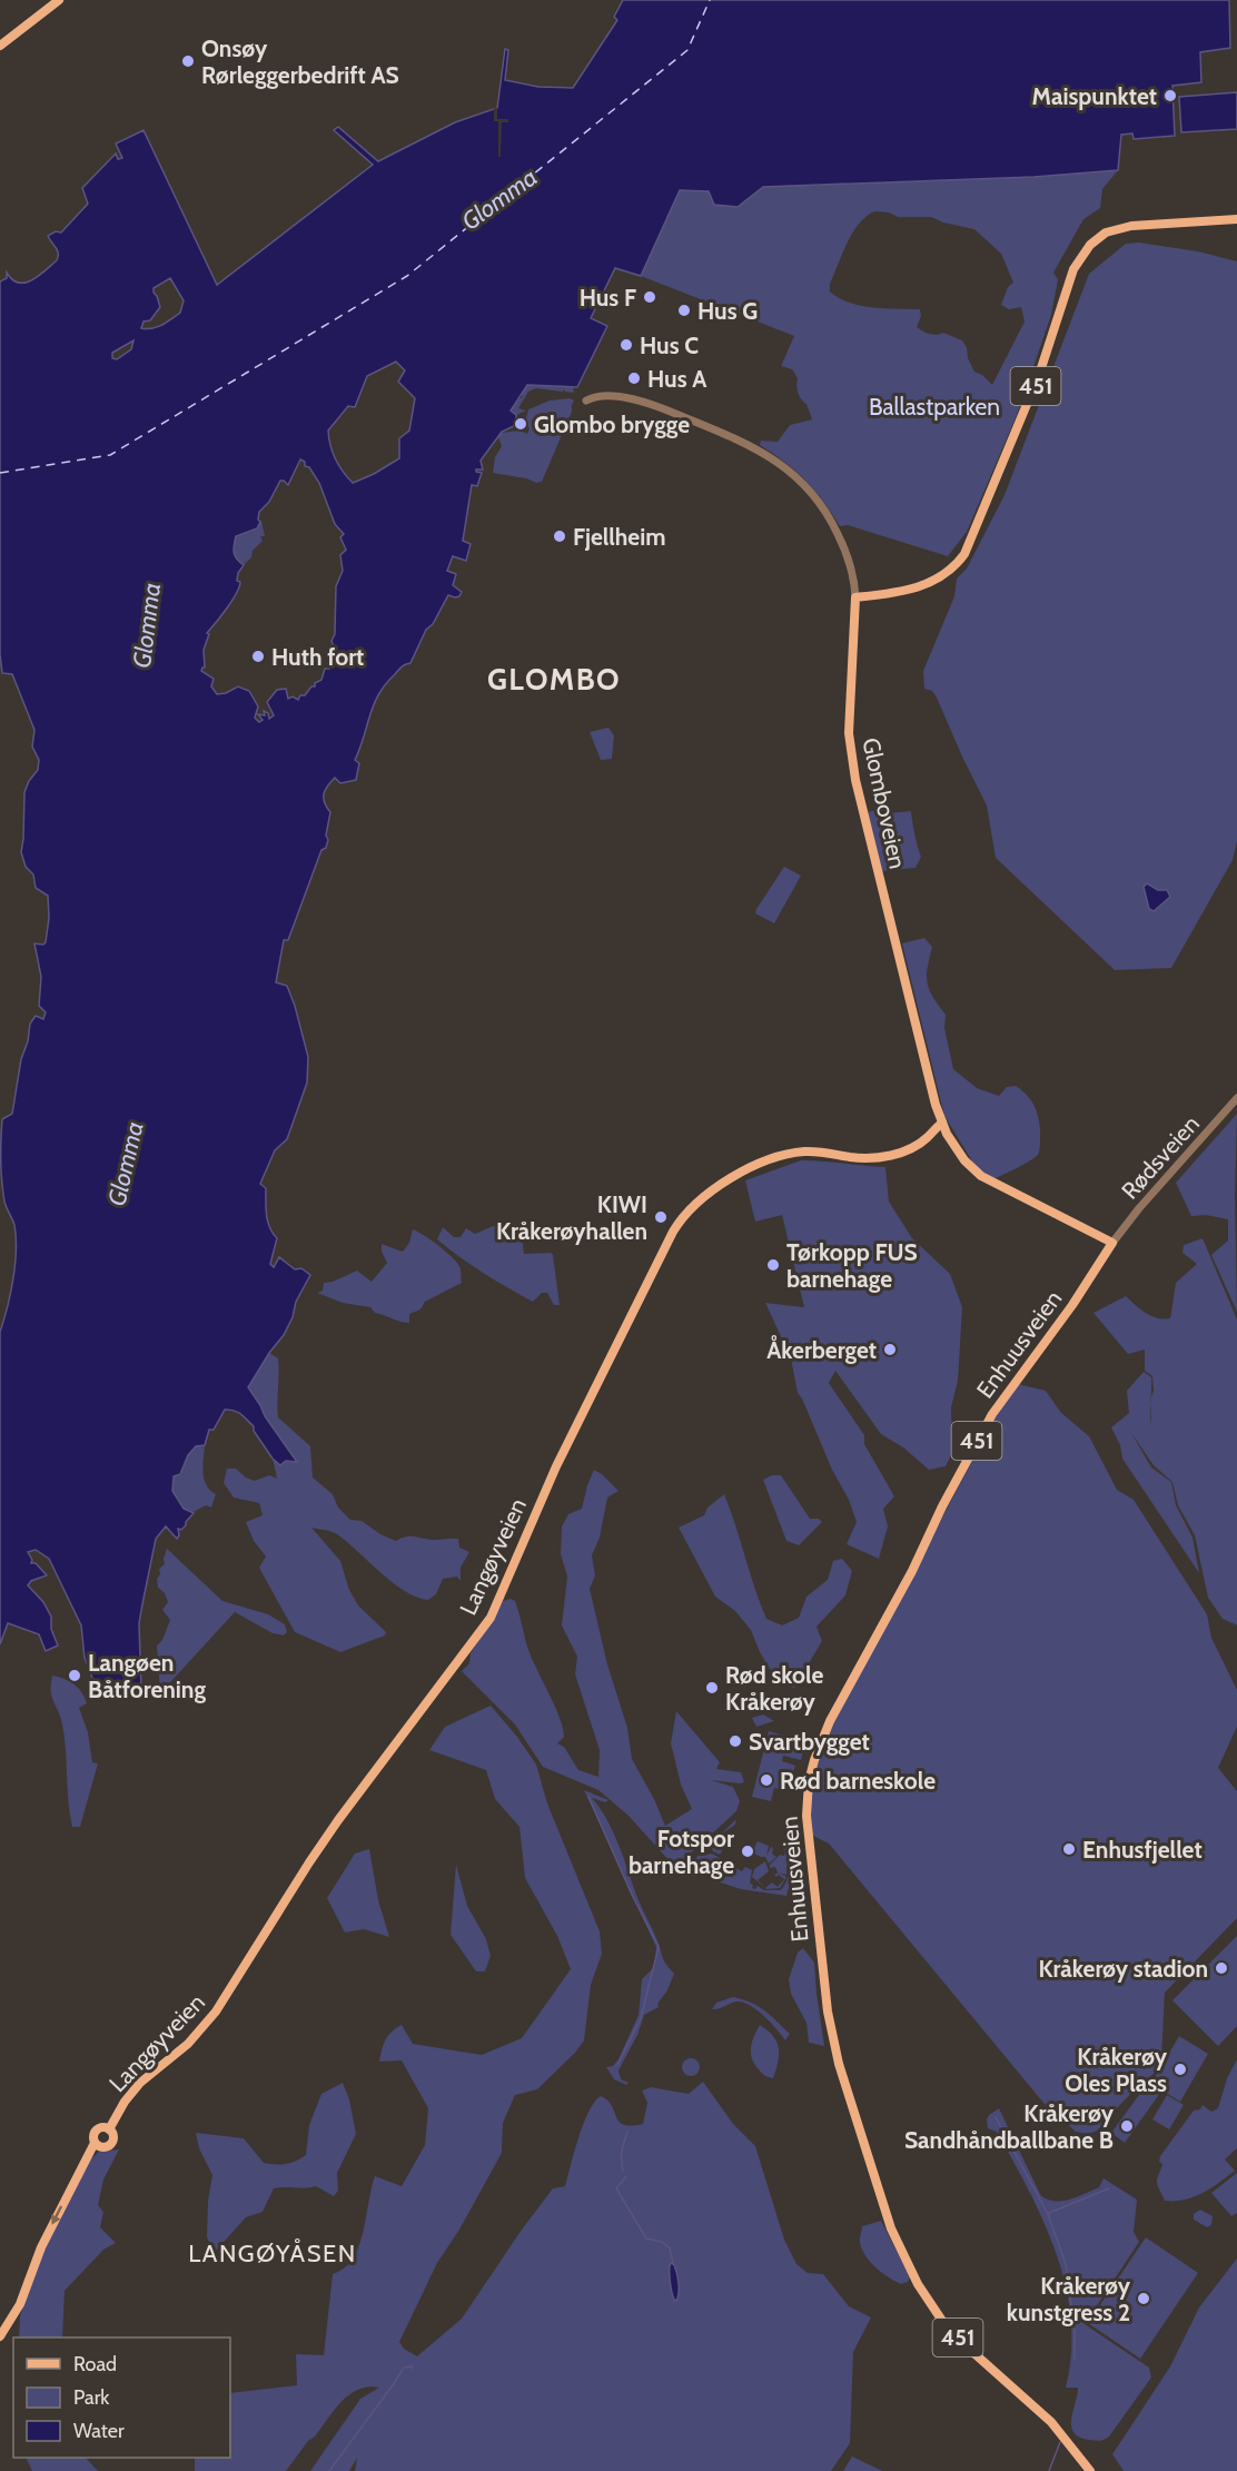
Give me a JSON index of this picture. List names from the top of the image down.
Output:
{
  "streets": {
    "main road": [
      "451",
      "Glomboveien",
      "Enhuusveien",
      "Langøyveien"
    ],
    "street": ["Rødsveien"]
  },
  "crossings": [
    ["451", "Glomboveien"],
    ["Glomboveien", "Rødsveien"],
    ["Glomboveien", "Enhuusveien"],
    ["Glomboveien", "Langøyveien"],
    ["Rødsveien", "Enhuusveien"]
  ],
  "districts": ["GLOMBO", "LANGØYÅSEN"],
  "water": ["Glomma"],
  "parks": ["Ballastparken"],
  "places": [
    "Onsøy Rørleggerbedrift AS",
    "Maispunktet",
    "Hus F",
    "Hus G",
    "Hus C",
    "Hus A",
    "Glombo brygge",
    "Fjellheim",
    "Huth fort",
    "KIWI Kråkerøyhallen",
    "Tørkopp FUS barnehage",
    "Åkerberget",
    "Langøen Båtforening",
    "Rød skole Kråkerøy",
    "Svartbygget",
    "Rød barneskole",
    "Enhusfjellet",
    "Fotspor barnehage",
    "Kråkerøy stadion",
    "Kråkerøy Oles Plass",
    "Kråkerøy Sandhåndballbane B",
    "Kråkerøy kunstgress 2"
  ],
  "legend": ["Road", "Park", "Water"]
}
